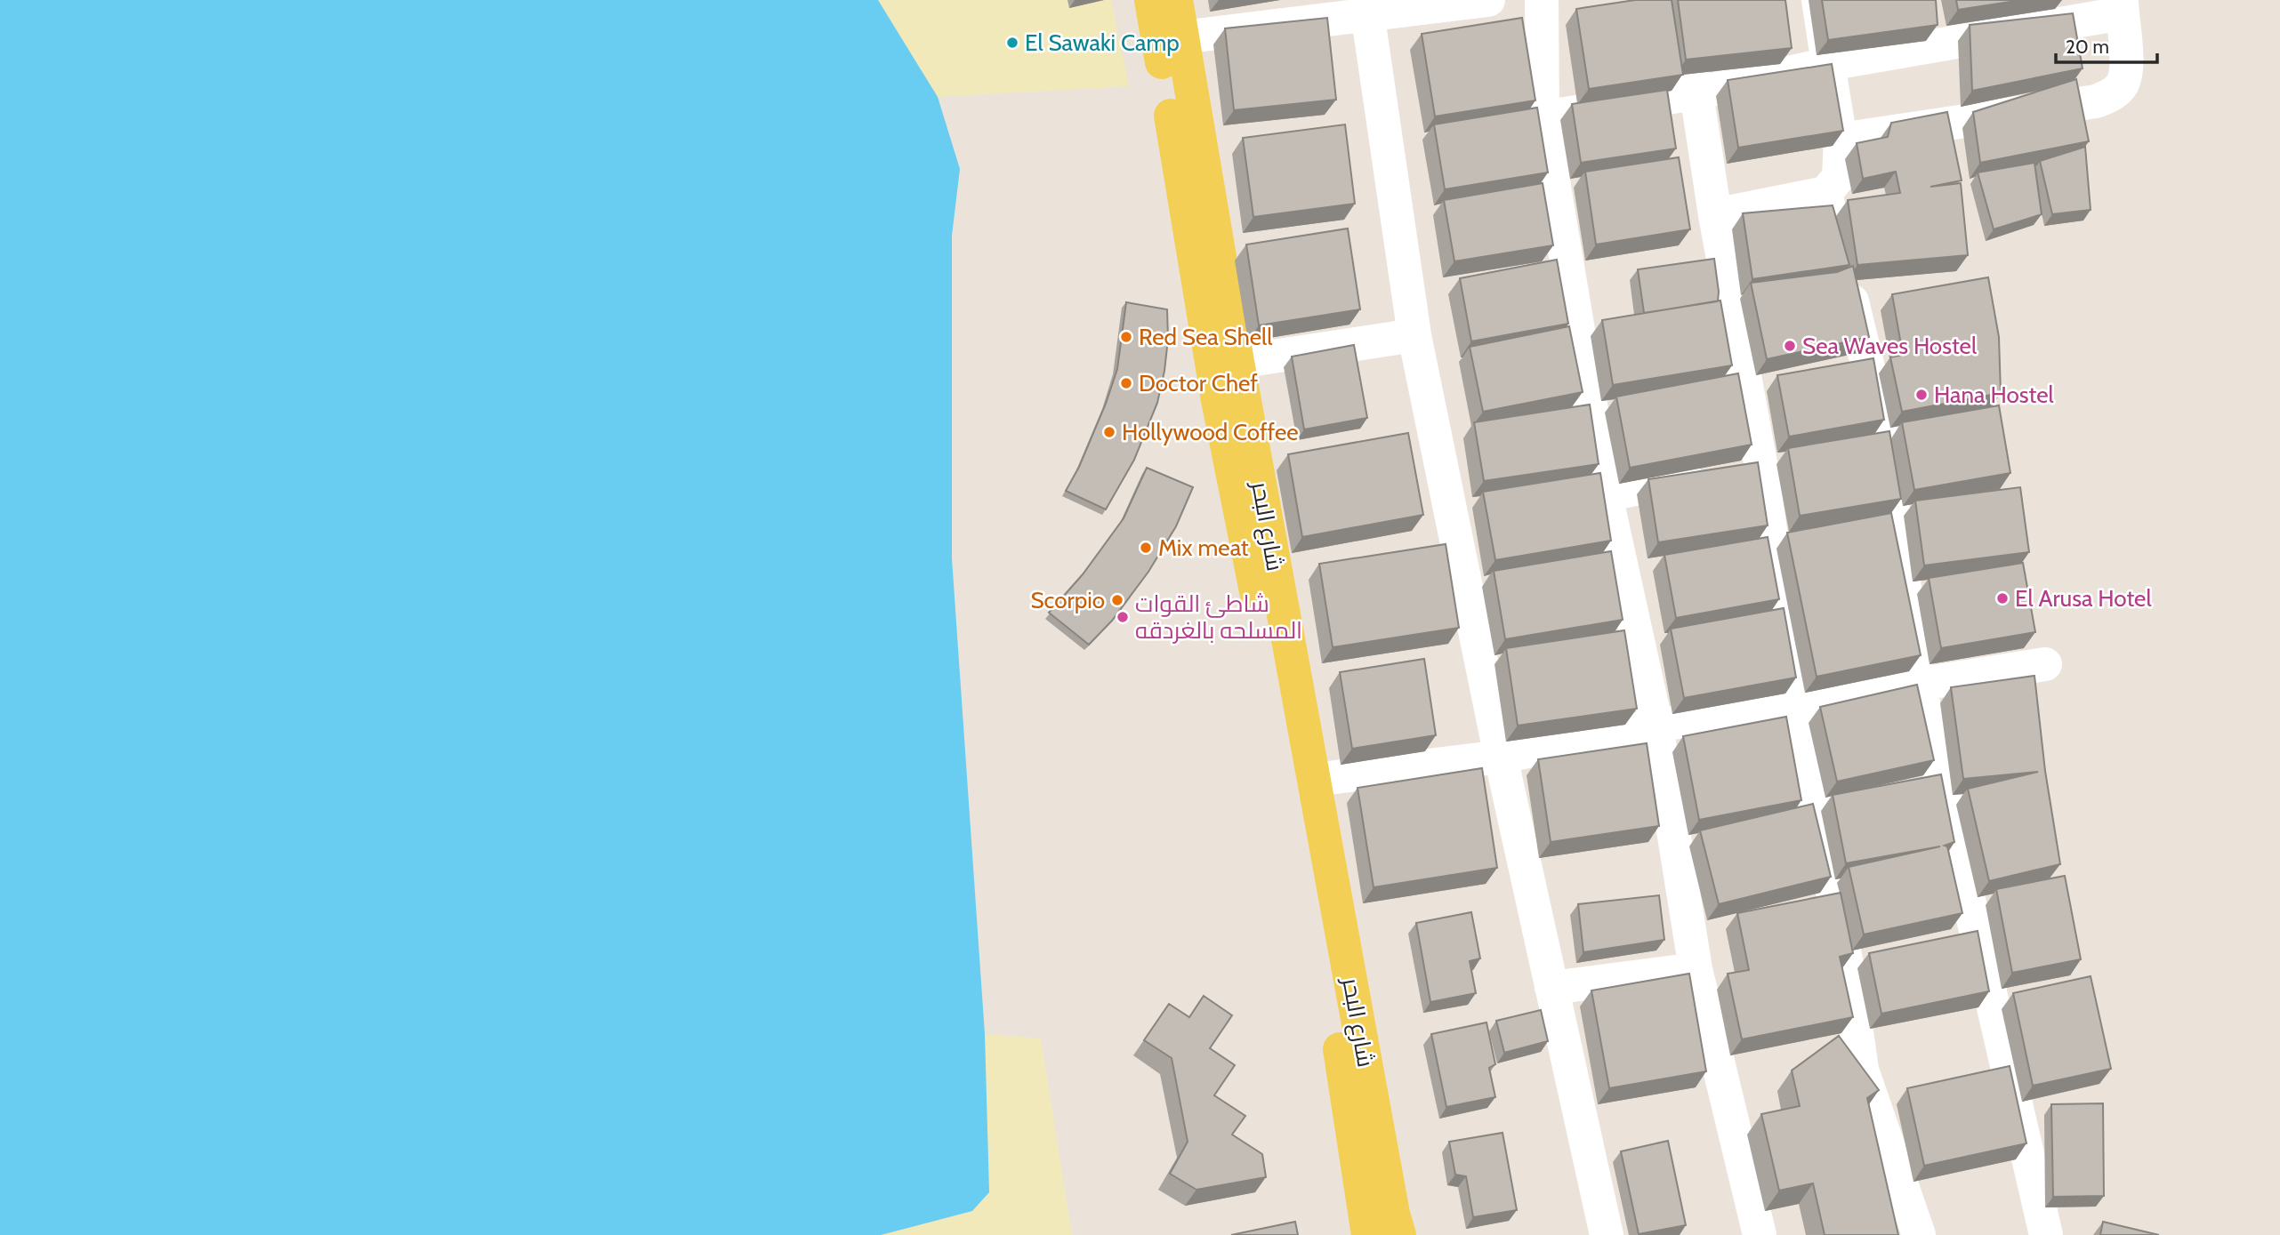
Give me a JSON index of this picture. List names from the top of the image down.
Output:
{
  "streets": {
    "main road": ["شارع البحر"]
  },
  "places": [
    "El Sawaki Camp",
    "Red Sea Shell",
    "Sea Waves Hostel",
    "Doctor Chef",
    "Hana Hostel",
    "Hollywood Coffee",
    "Mix meat",
    "El Arusa Hotel",
    "Scorpio",
    "شاطئ القوات المسلحه بالغردقه"
  ],
  "scale_bar": "20 m"
}
